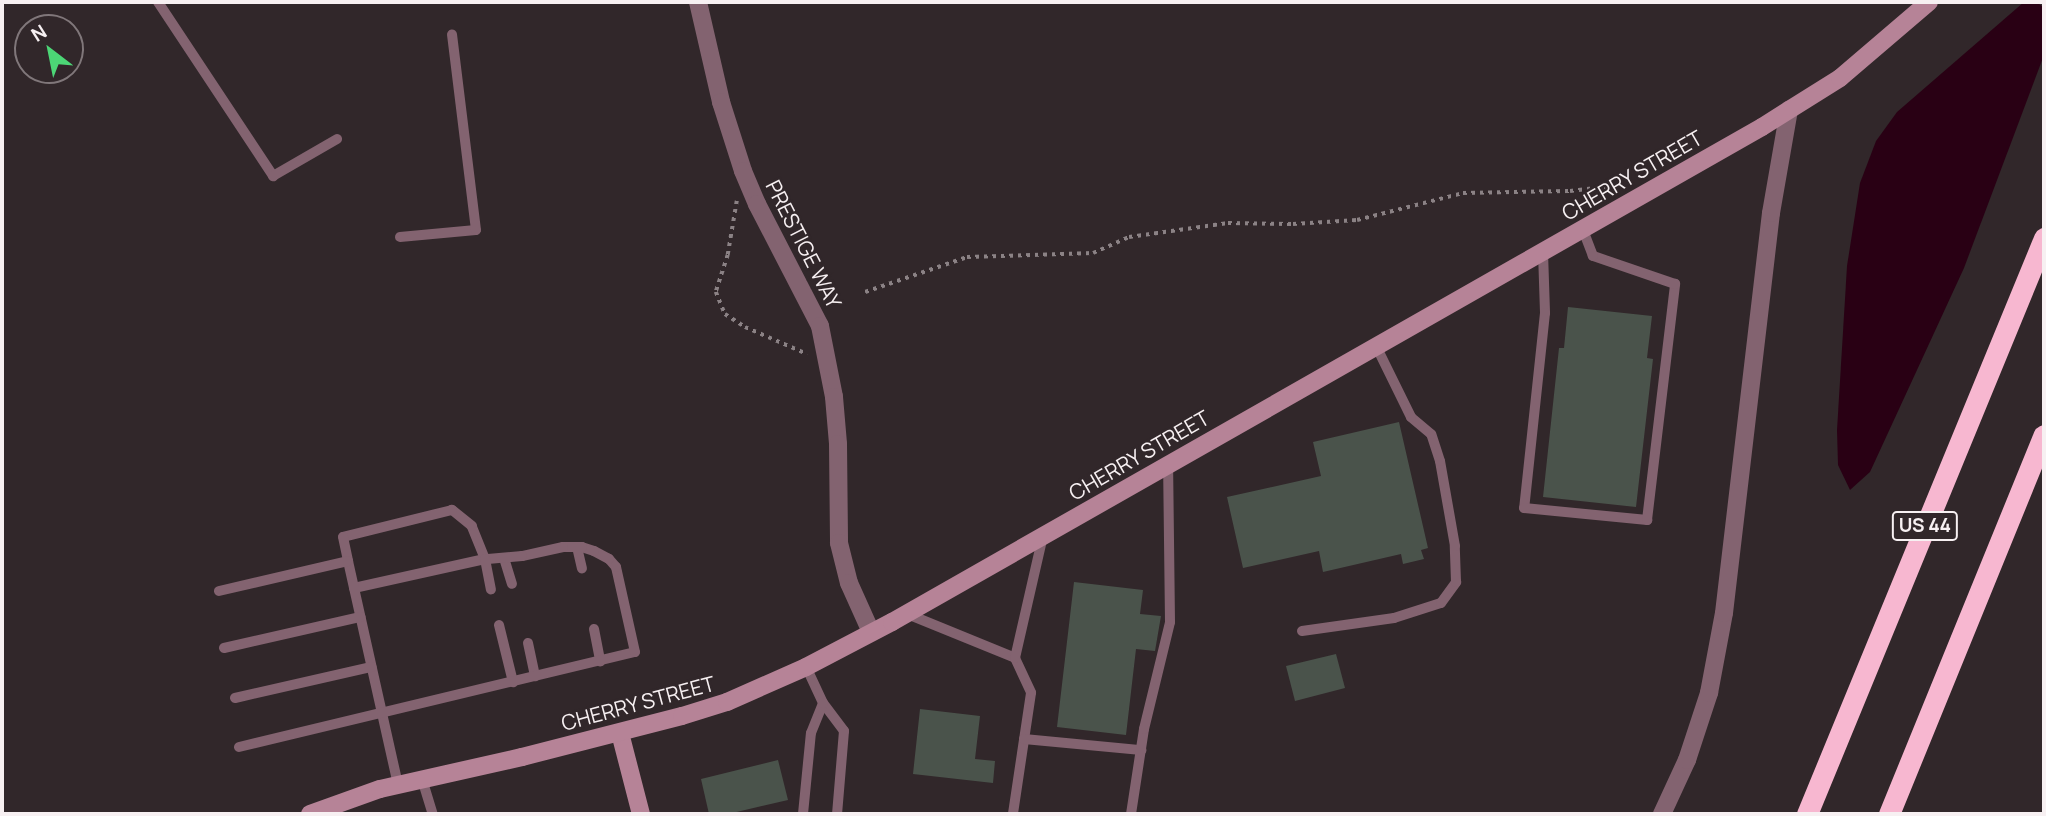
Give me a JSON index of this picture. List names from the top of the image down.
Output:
{
  "streets": {
    "highway": ["US 44"],
    "main road": ["CHERRY STREET"],
    "street": ["PRESTIGE WAY"]
  },
  "crossings": [
    ["CHERRY STREET", "PRESTIGE WAY"]
  ],
  "north": "top left"
}
